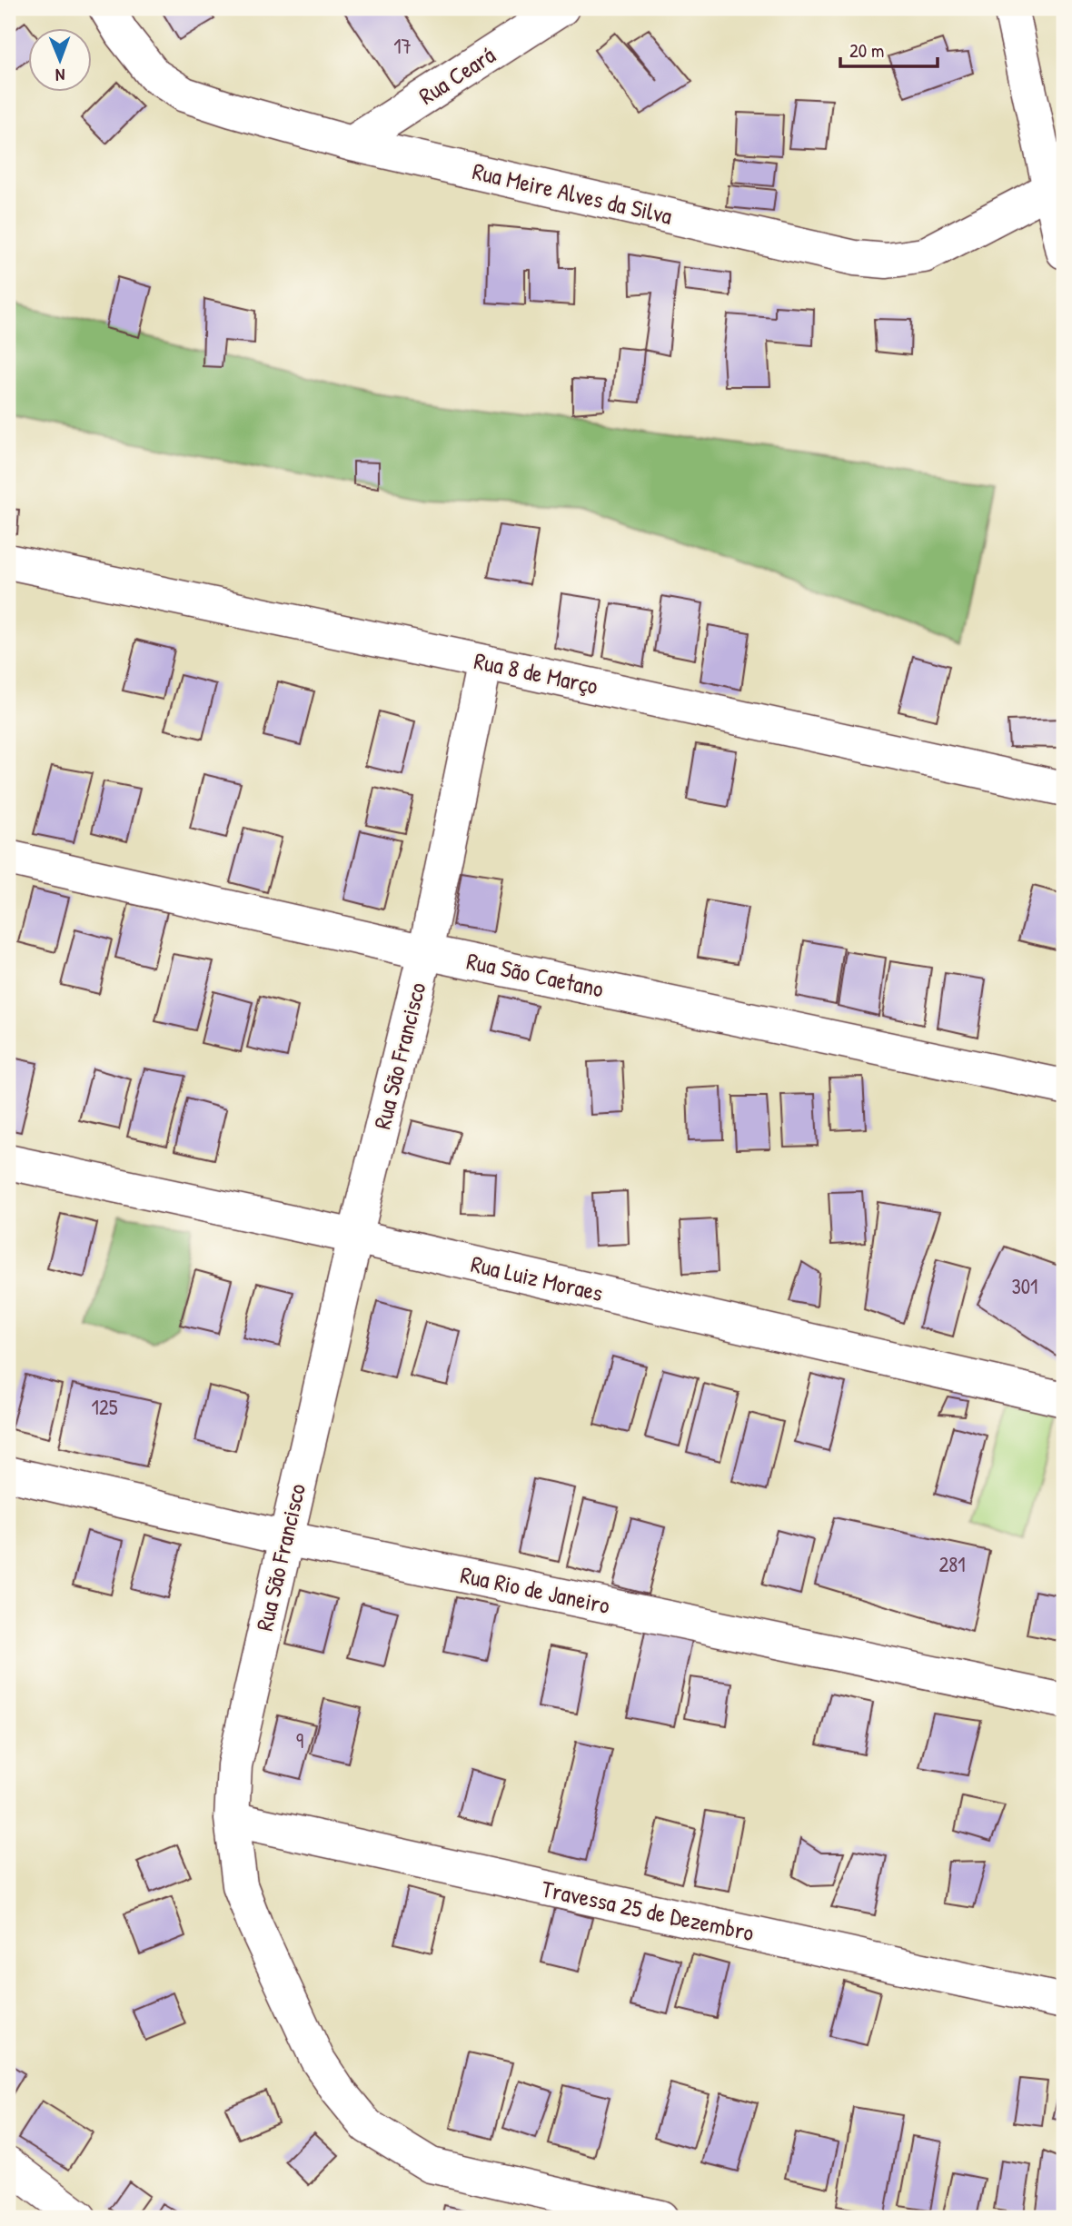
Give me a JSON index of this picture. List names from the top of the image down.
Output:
{
  "streets": {
    "street": [
      "Rua Ceará",
      "Rua Meire Alves da Silva",
      "Rua 8 de Março",
      "Rua São Caetano",
      "Rua São Francisco",
      "Rua Luiz Moraes",
      "Rua Rio de Janeiro",
      "Travessa 25 de Dezembro"
    ]
  },
  "crossings": [
    ["Rua Ceará", "Rua Meire Alves da Silva"],
    ["Rua 8 de Março", "Rua São Francisco"],
    ["Rua São Caetano", "Rua São Francisco"],
    ["Rua São Francisco", "Rua Luiz Moraes"],
    ["Rua São Francisco", "Rua Rio de Janeiro"],
    ["Rua São Francisco", "Travessa 25 de Dezembro"]
  ],
  "house_numbers": [
    "17",
    "301",
    "125",
    "281",
    "9"
  ],
  "scale_bar": "20 m",
  "north": "bottom"
}
